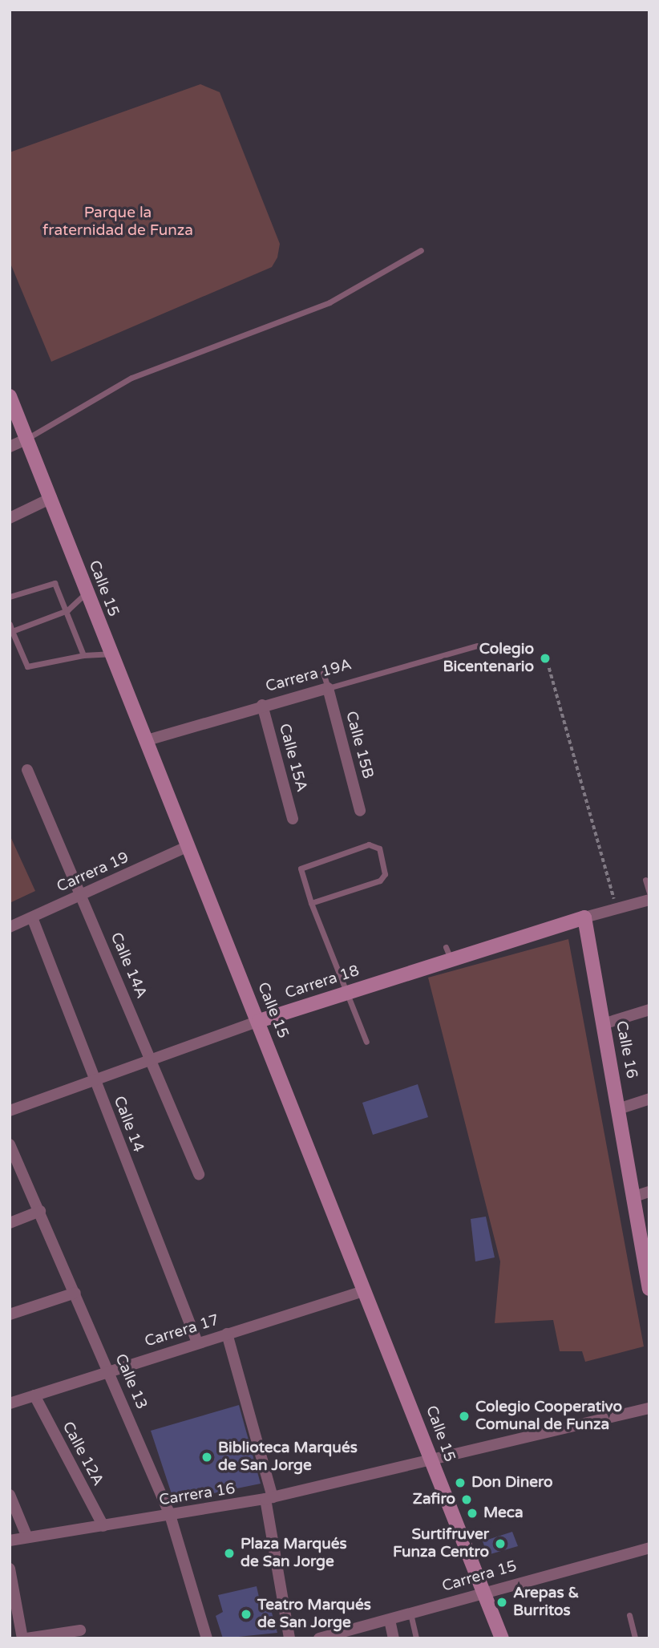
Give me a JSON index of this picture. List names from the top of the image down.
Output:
{
  "streets": {
    "street": [
      "Calle 15",
      "Carrera 19A",
      "Calle 15B",
      "Calle 15A",
      "Carrera 19",
      "Calle 14A",
      "Carrera 18",
      "Calle 16",
      "Calle 14",
      "Carrera 17",
      "Calle 13",
      "Calle 12A",
      "Carrera 16",
      "Carrera 15"
    ]
  },
  "crossings": [
    ["Calle 15", "Carrera 19A"],
    ["Calle 15", "Carrera 19"],
    ["Calle 15", "Carrera 18"],
    ["Calle 15", "Carrera 17"],
    ["Calle 15", "Carrera 16"],
    ["Calle 15", "Carrera 15"],
    ["Carrera 19A", "Calle 15B"],
    ["Carrera 19A", "Calle 15A"],
    ["Carrera 19", "Calle 14A"],
    ["Carrera 19", "Calle 14"],
    ["Calle 14A", "Carrera 18"],
    ["Carrera 18", "Calle 16"],
    ["Carrera 18", "Calle 14"],
    ["Calle 14", "Carrera 17"],
    ["Carrera 17", "Calle 13"],
    ["Carrera 17", "Calle 12A"],
    ["Calle 13", "Carrera 16"],
    ["Calle 12A", "Carrera 16"]
  ],
  "parks": ["Parque la fraternidad de Funza"],
  "places": [
    "Colegio Bicentenario",
    "Colegio Cooperativo Comunal de Funza",
    "Biblioteca Marqués de San Jorge",
    "Don Dinero",
    "Zafiro",
    "Meca",
    "Surtifruver Funza Centro",
    "Plaza Marqués de San Jorge",
    "Arepas & Burritos",
    "Teatro Marqués de San Jorge"
  ]
}
